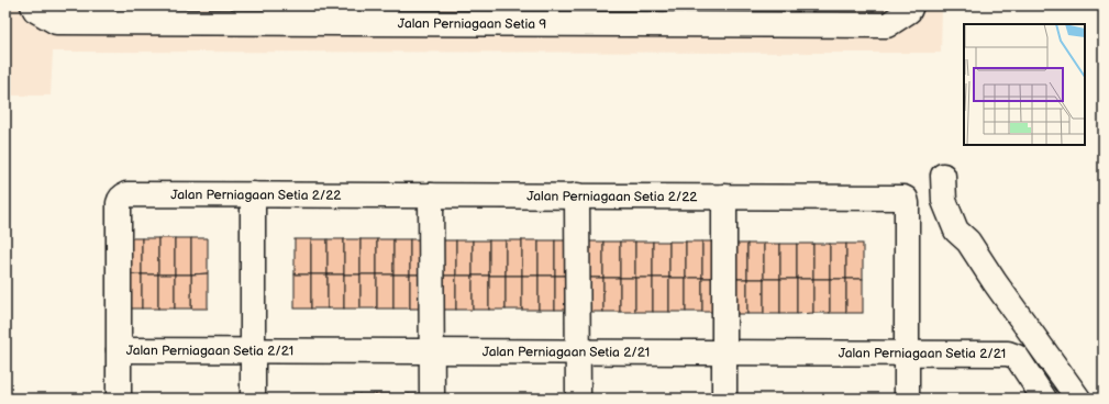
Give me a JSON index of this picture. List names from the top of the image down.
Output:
{
  "streets": {
    "street": ["Jalan Perniagaan Setia 9", "Jalan Perniagaan Setia 2/22", "Jalan Perniagaan Setia 2/21"]
  },
  "crossings": [
    ["Jalan Perniagaan Setia 2/22", "Jalan Perniagaan Setia 2/21"]
  ]
}
